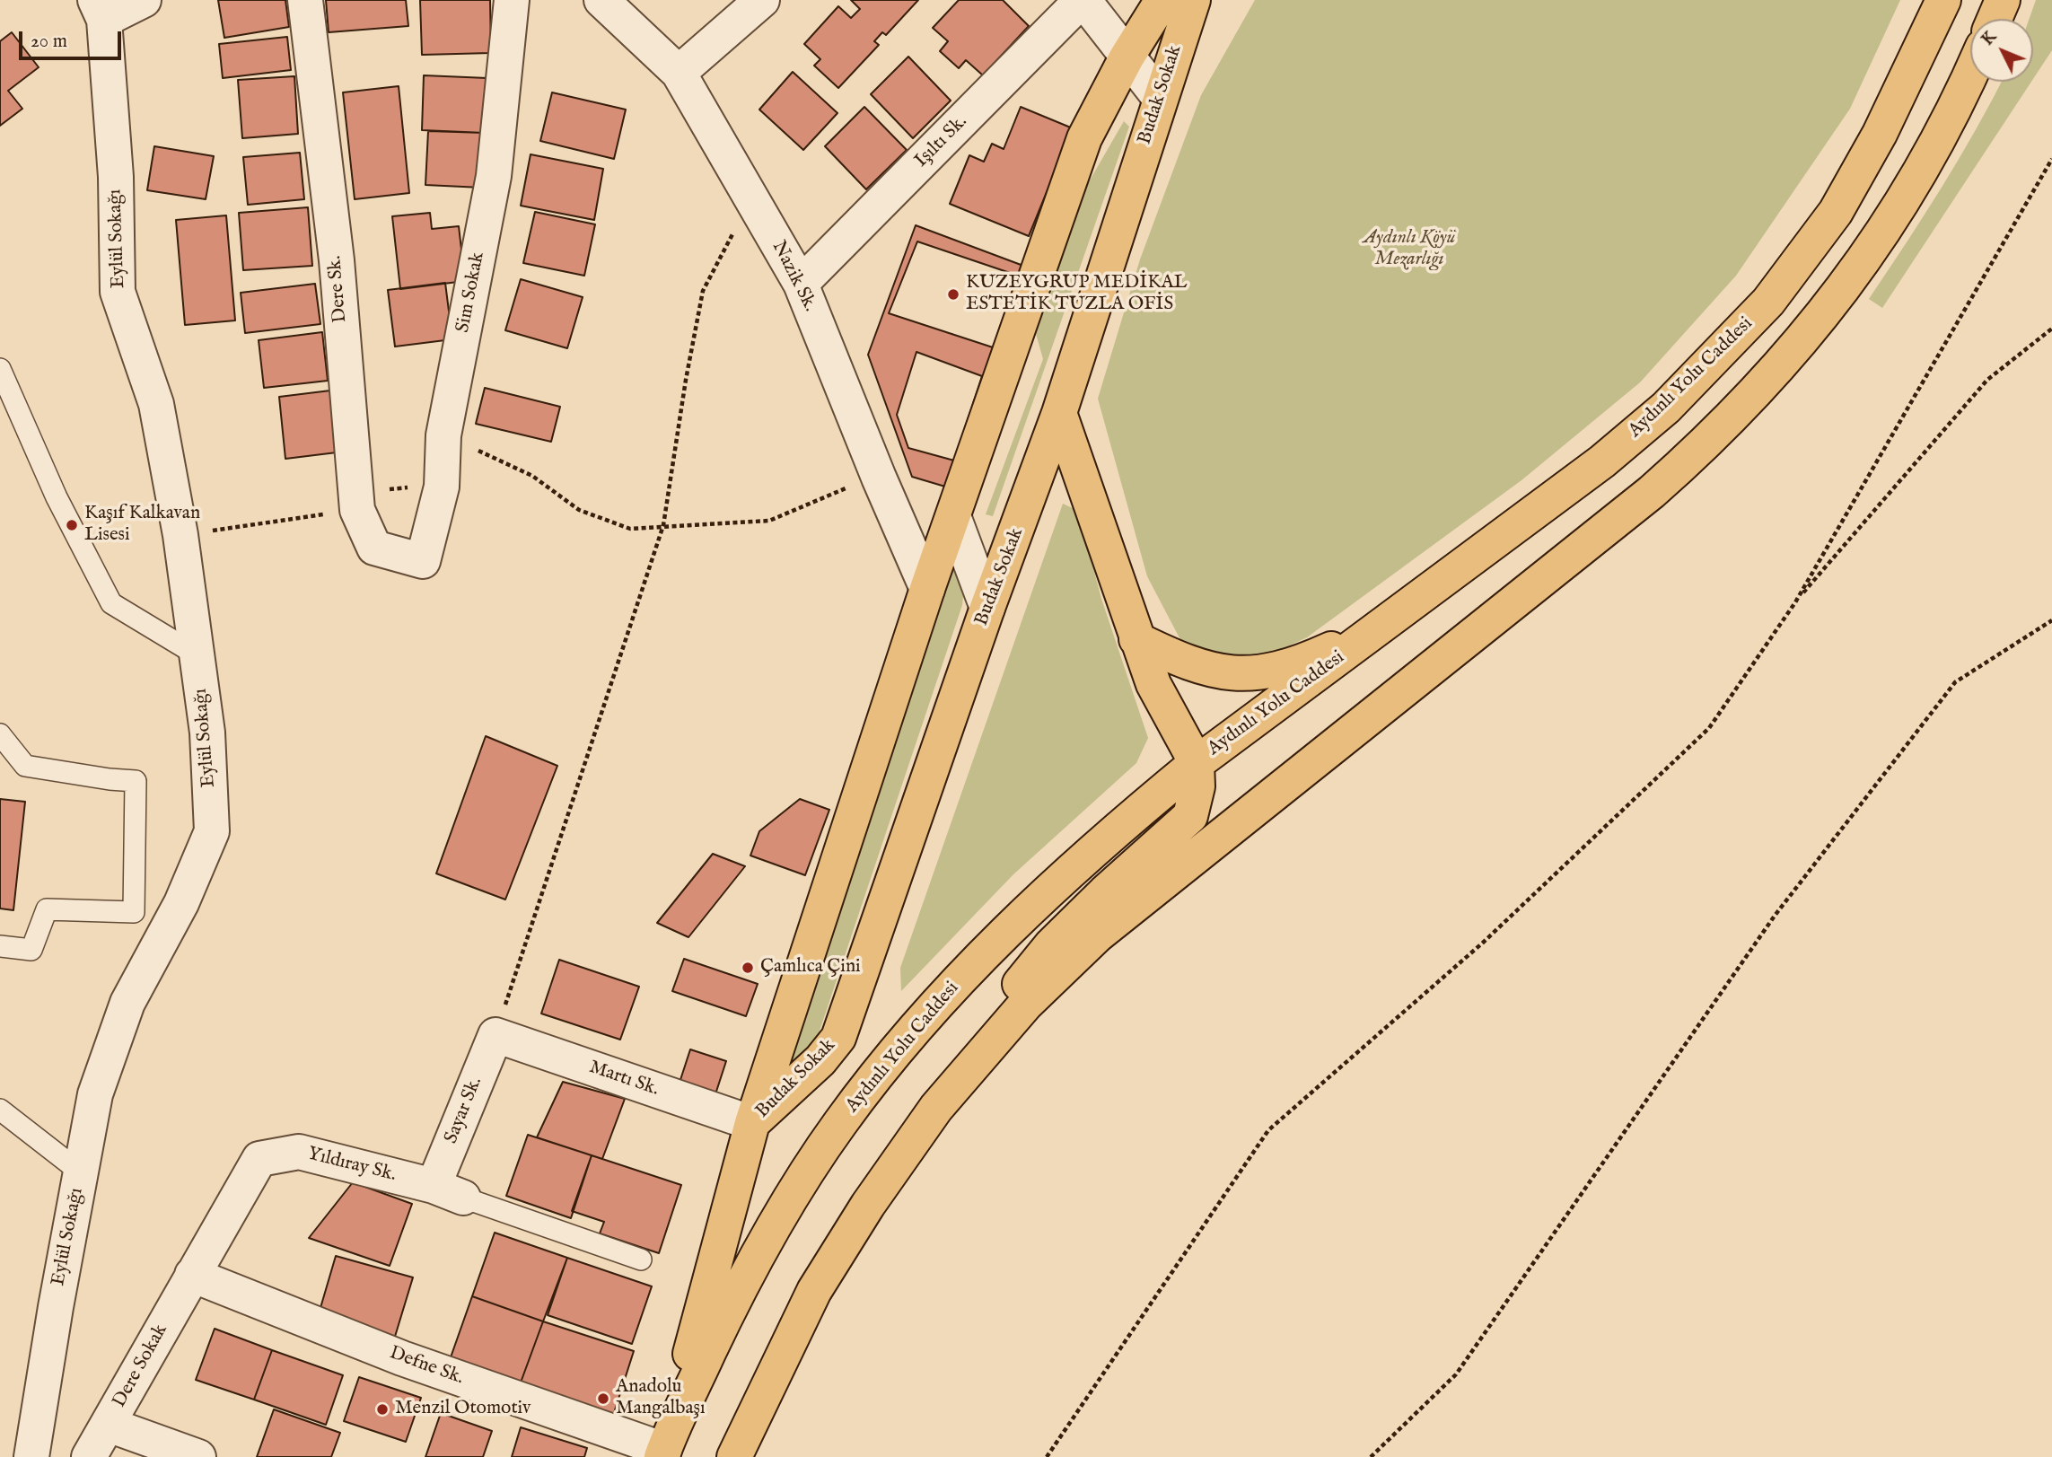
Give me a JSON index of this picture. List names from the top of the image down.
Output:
{
  "streets": {
    "main road": ["Budak Sokak", "Aydınlı Yolu Caddesi"],
    "street": [
      "Işıltı Sk.",
      "Eylül Sokağı",
      "Nazik Sk.",
      "Dere Sk.",
      "Sim Sokak",
      "Martı Sk.",
      "Sayar Sk.",
      "Yıldıray Sk.",
      "Dere Sokak",
      "Defne Sk."
    ]
  },
  "crossings": [
    ["Budak Sokak", "Nazik Sk."],
    ["Budak Sokak", "Aydınlı Yolu Caddesi"],
    ["Budak Sokak", "Martı Sk."],
    ["Budak Sokak", "Defne Sk."],
    ["Işıltı Sk.", "Nazik Sk."],
    ["Dere Sk.", "Sim Sokak"],
    ["Aydınlı Yolu Caddesi", "Defne Sk."],
    ["Martı Sk.", "Sayar Sk."],
    ["Sayar Sk.", "Yıldıray Sk."],
    ["Yıldıray Sk.", "Dere Sokak"],
    ["Yıldıray Sk.", "Defne Sk."],
    ["Dere Sokak", "Defne Sk."]
  ],
  "parks": ["Aydınlı Köyü Mezarlığı"],
  "places": [
    "KUZEYGRUP MEDİKAL ESTETİK TUZLA OFİS",
    "Kaşıf Kalkavan Lisesi",
    "Çamlıca Çini",
    "Anadolu Mangalbaşı",
    "Menzil Otomotiv"
  ],
  "scale_bar": "20 m",
  "north": "top left"
}
